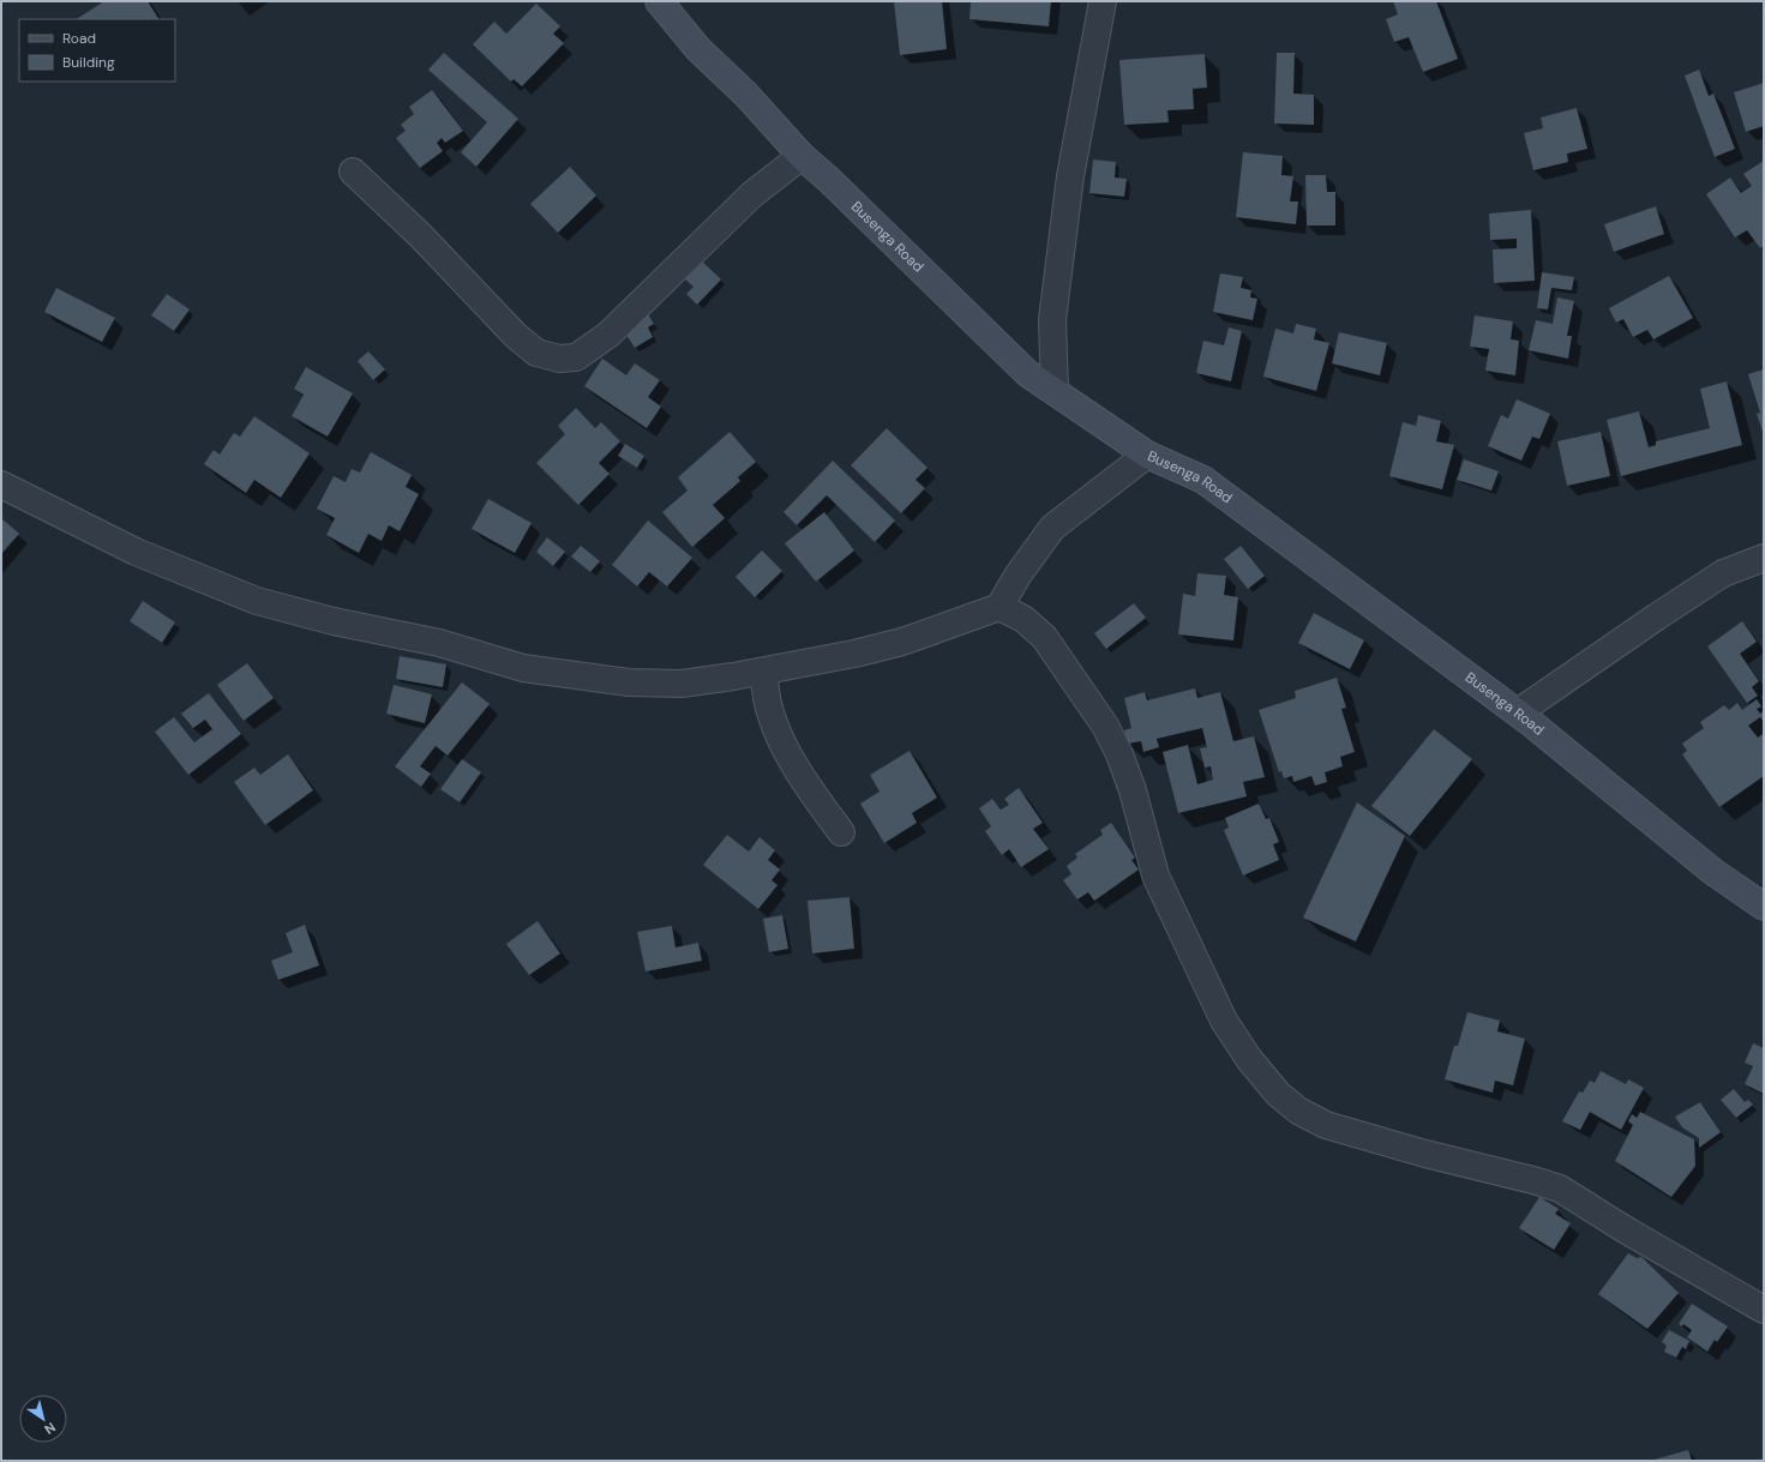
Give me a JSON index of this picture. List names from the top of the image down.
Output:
{
  "streets": {
    "street": ["Busenga Road"]
  },
  "legend": ["Road", "Building"],
  "north": "bottom right"
}
